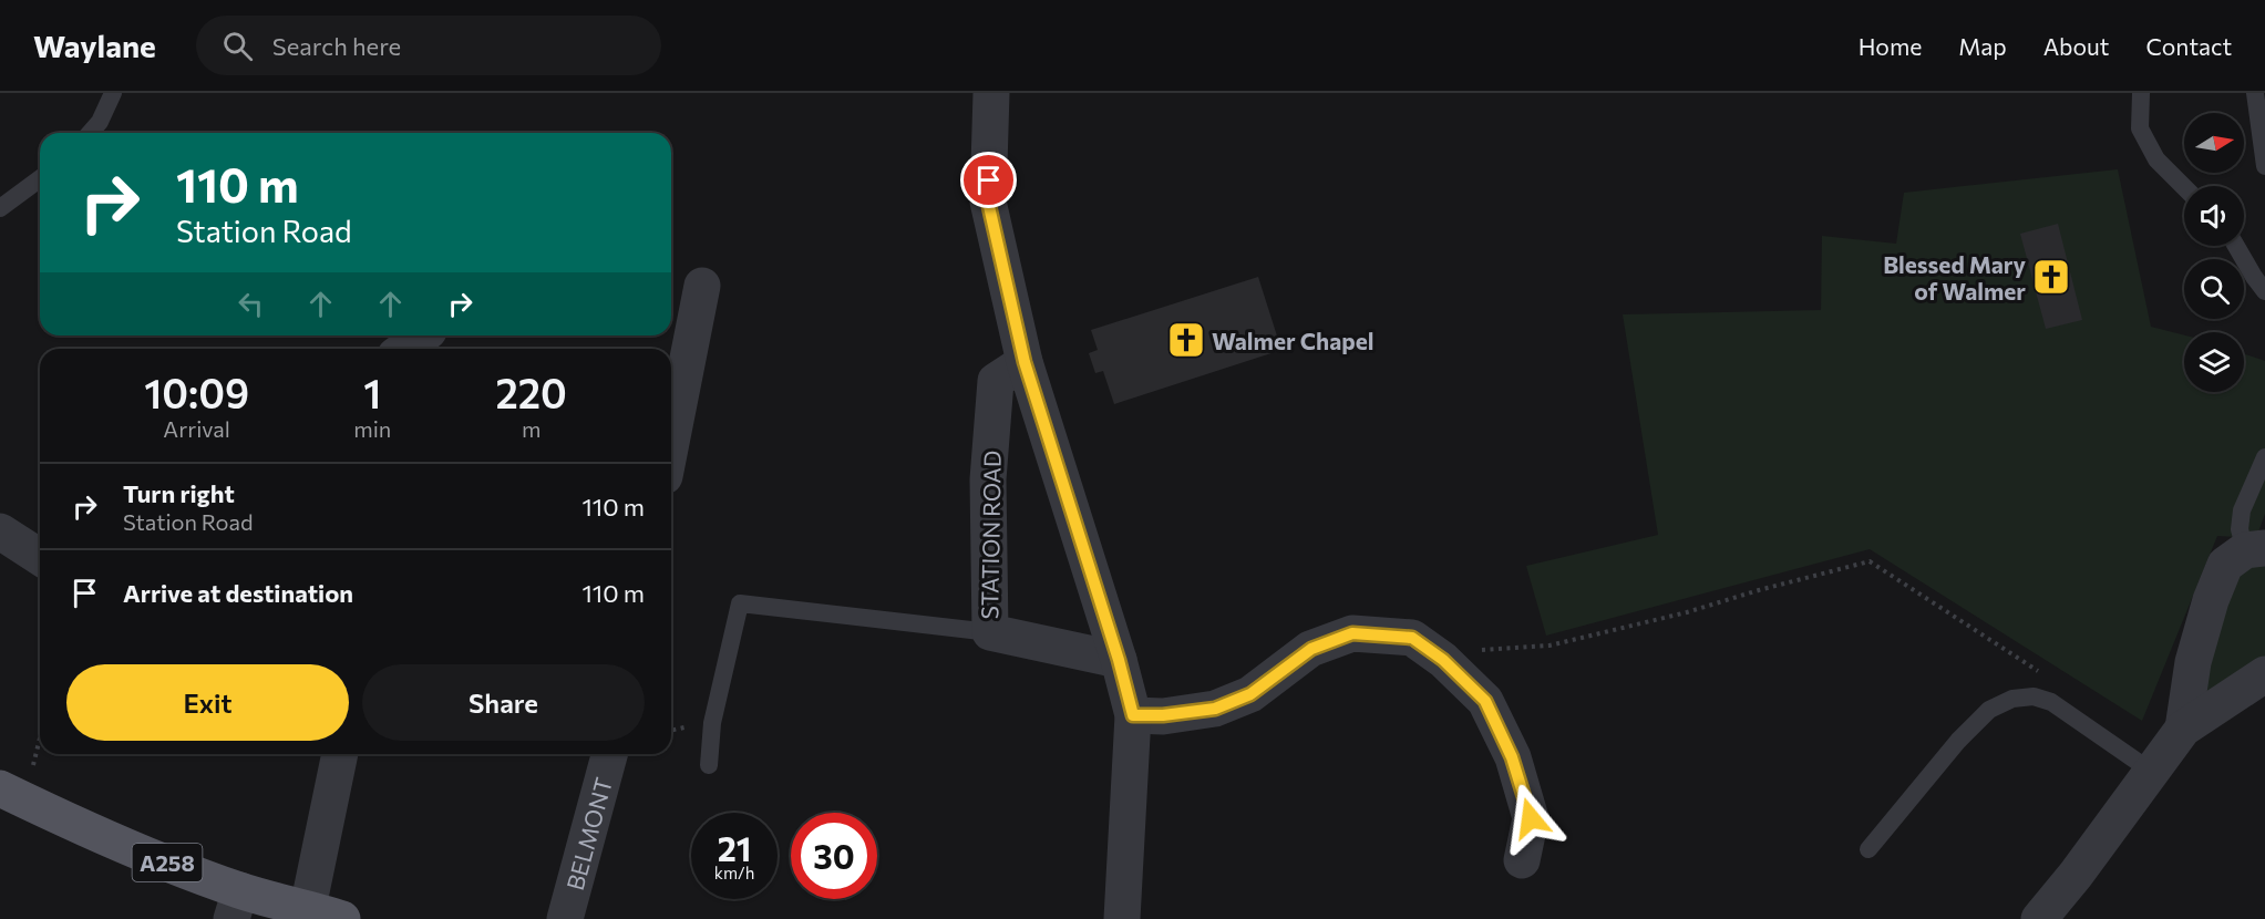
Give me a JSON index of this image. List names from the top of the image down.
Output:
{
  "streets": {
    "main road": ["A258"],
    "street": ["STATION ROAD", "BELMONT"]
  },
  "places": {
    "church": ["Blessed Mary of Walmer", "Walmer Chapel"]
  },
  "north": "right",
  "page": {
    "header": "Waylane",
    "search": "Search here",
    "nav": [
      "Home",
      "Map",
      "About",
      "Contact"
    ],
    "turn": ["110 m", "Station Road"],
    "eta": [
      "10:09",
      "Arrival",
      "1",
      "min",
      "220",
      "m"
    ],
    "list": [
      {
        "name": "Turn right",
        "note": "Station Road",
        "value": "110 m"
      },
      {
        "name": "Arrive at destination",
        "value": "110 m"
      }
    ],
    "buttons": ["Exit", "Share"],
    "speed": "21 km/h",
    "limit": "30"
  }
}
